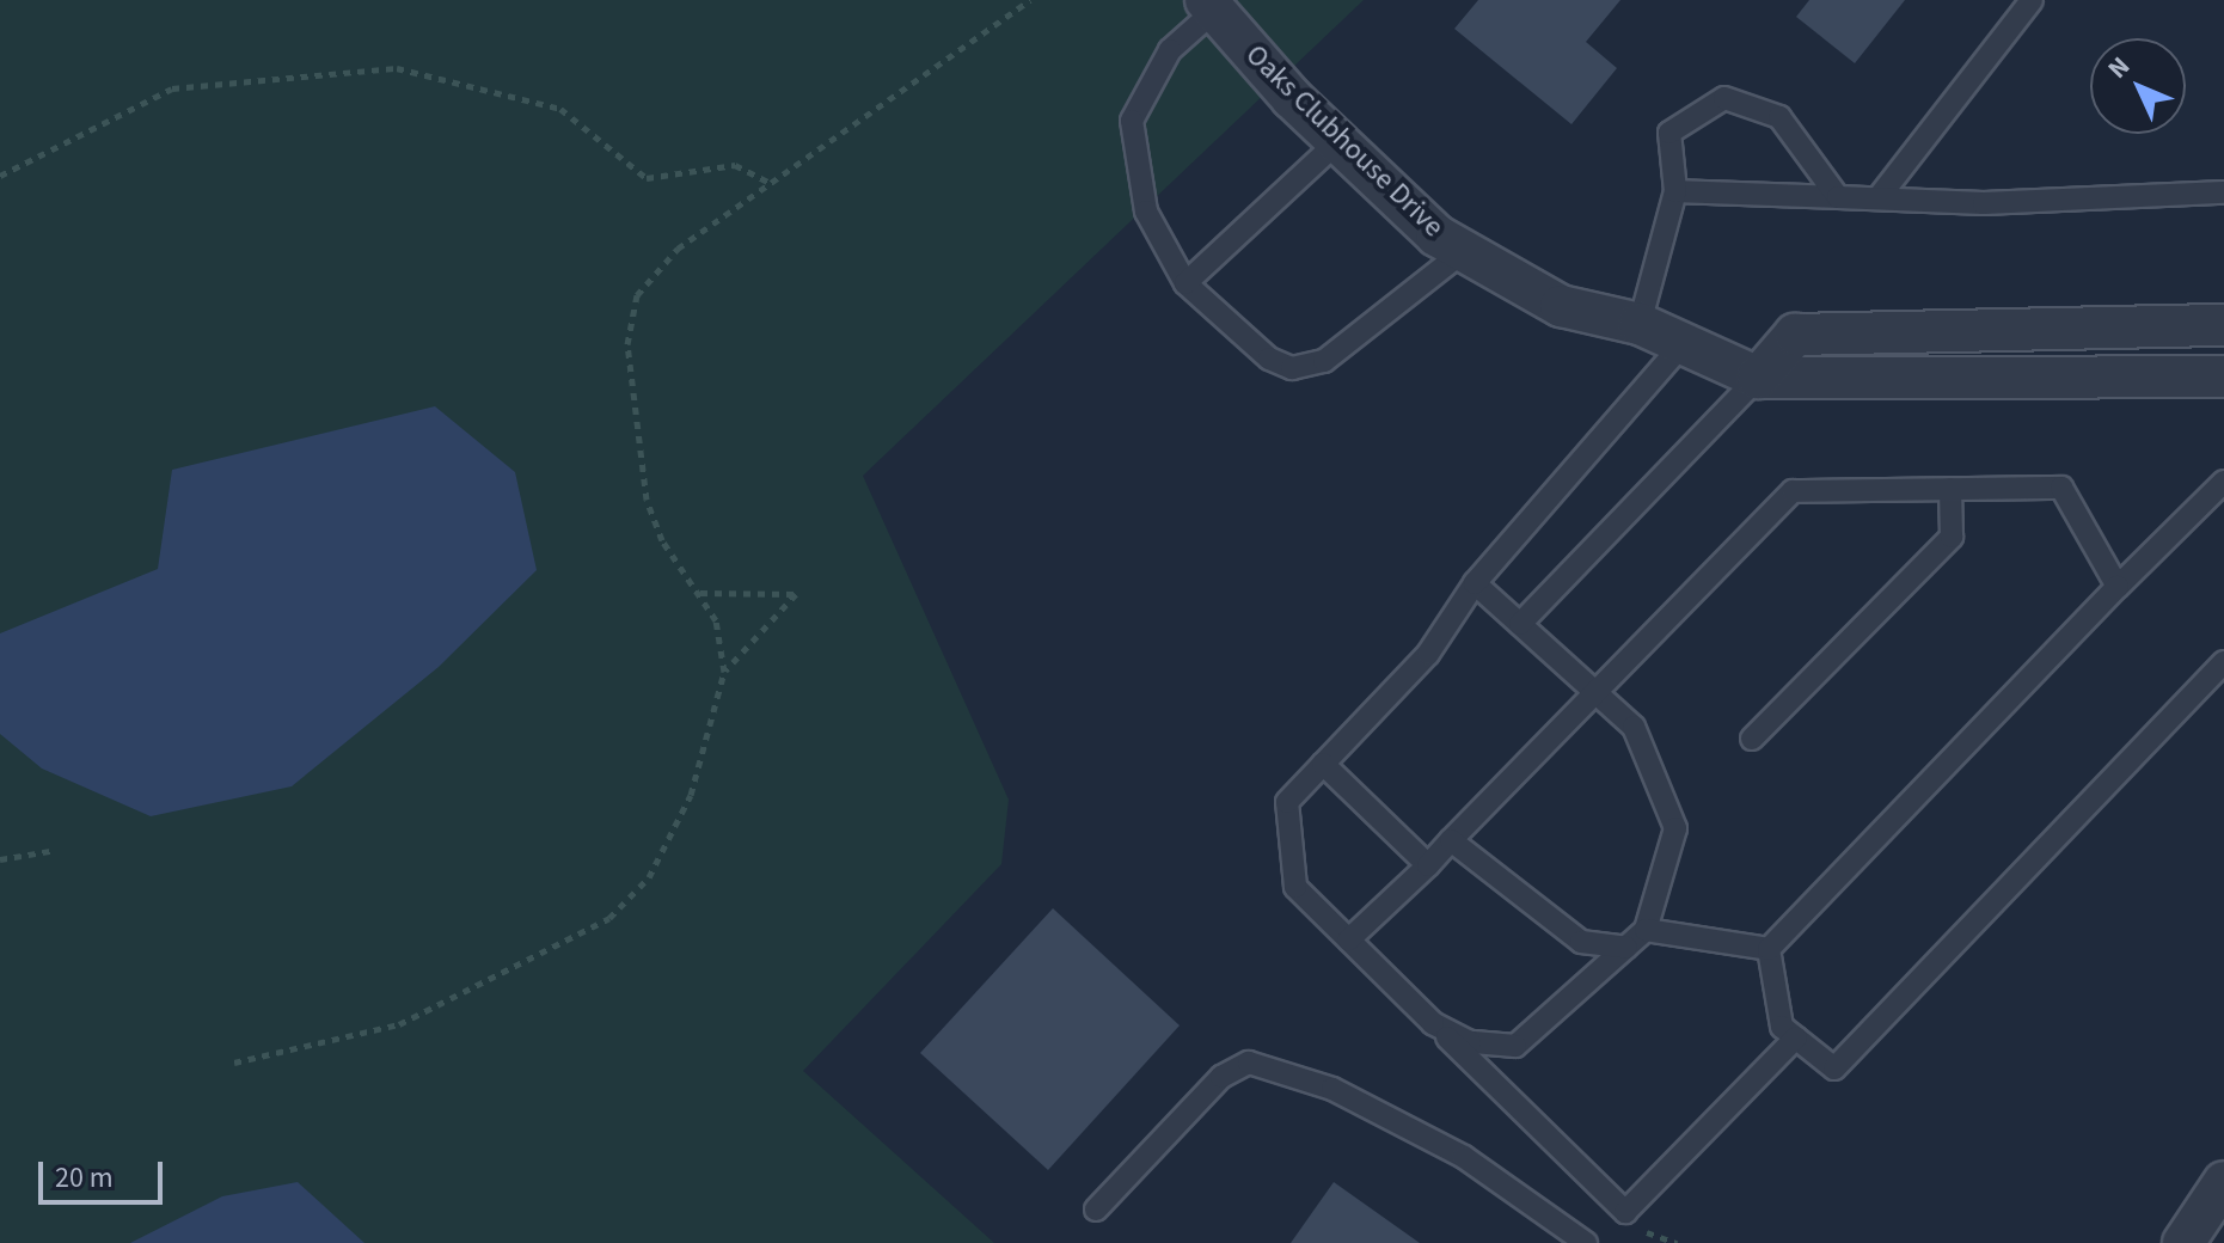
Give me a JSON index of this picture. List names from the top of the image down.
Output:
{
  "streets": {
    "street": ["Oaks Clubhouse Drive"]
  },
  "scale_bar": "20 m",
  "north": "top left"
}
